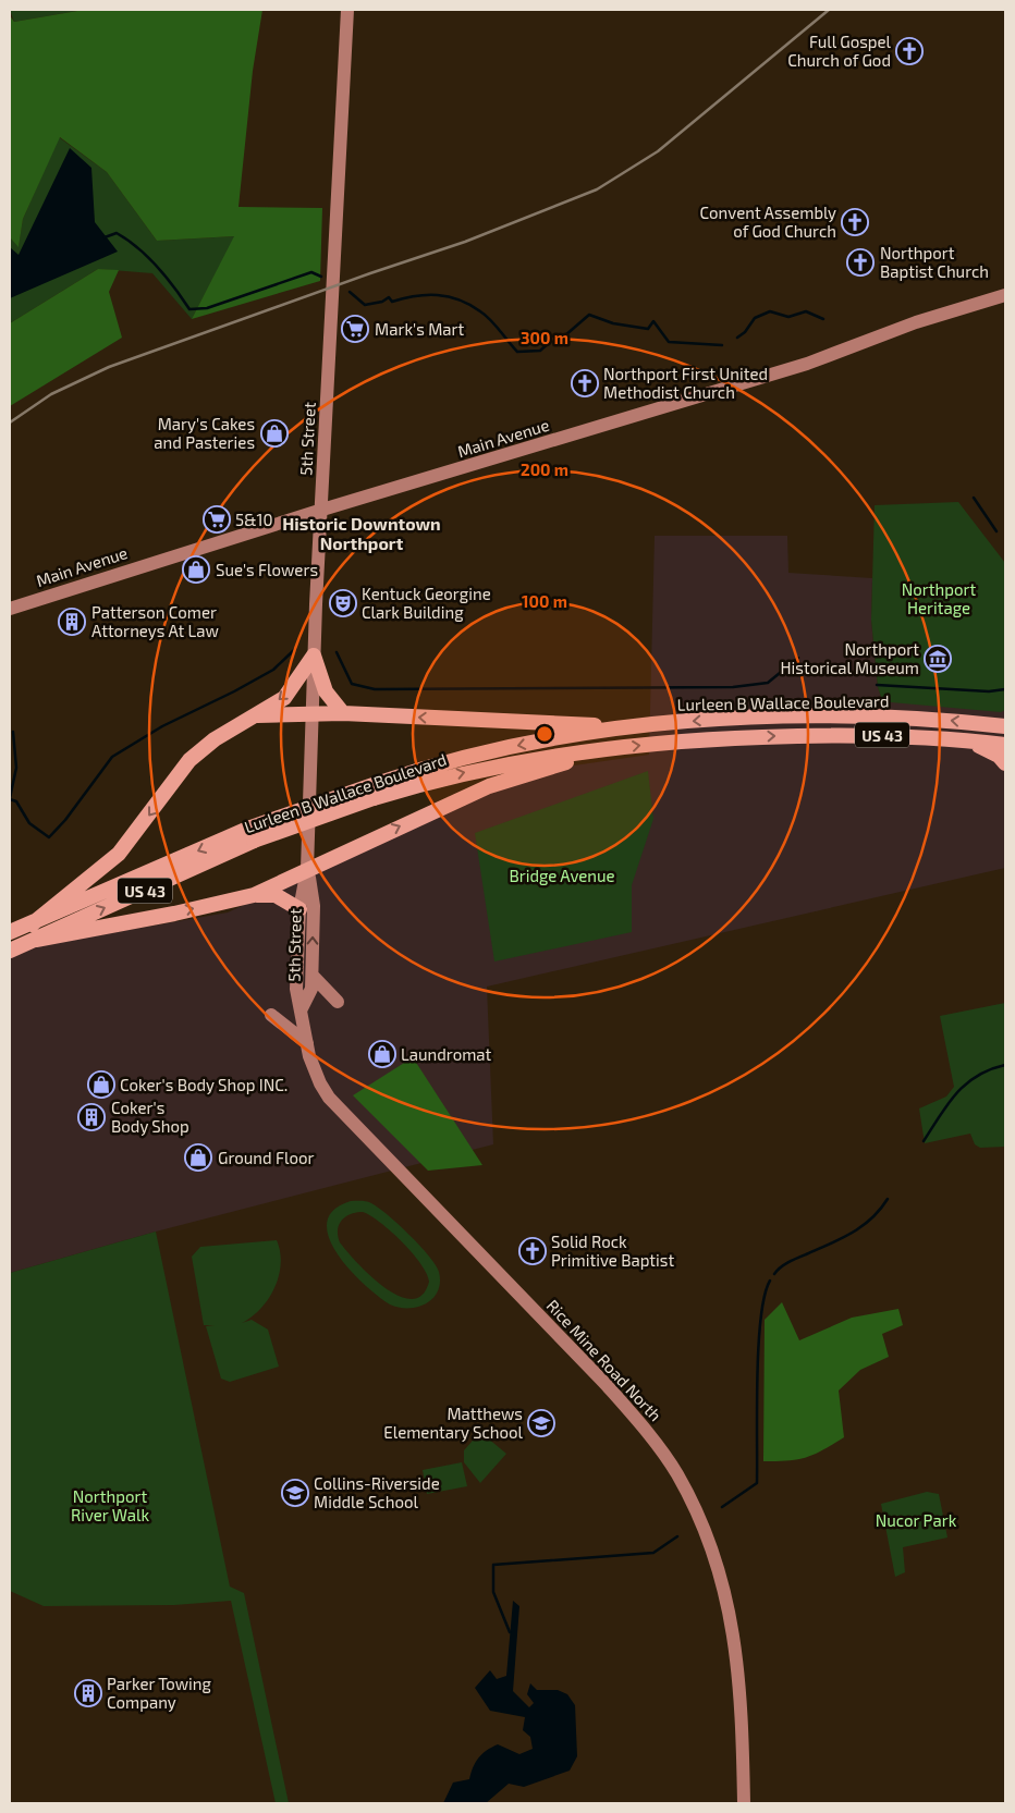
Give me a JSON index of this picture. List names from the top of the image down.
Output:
{
  "streets": {
    "highway": ["Lurleen B Wallace Boulevard", "US 43"],
    "main road": ["Main Avenue", "5th Street", "Rice Mine Road North"]
  },
  "crossings": [
    ["Main Avenue", "5th Street"],
    ["5th Street", "Rice Mine Road North"]
  ],
  "districts": ["Historic Downtown Northport"],
  "parks": [
    "Northport Heritage",
    "Bridge Avenue",
    "Northport River Walk",
    "Nucor Park"
  ],
  "places": {
    "church": [
      "Full Gospel Church of God",
      "Convent Assembly of God Church",
      "Northport Baptist Church",
      "Northport First United Methodist Church",
      "Solid Rock Primitive Baptist"
    ],
    "supermarket": ["Mark's Mart", "5&10"],
    "shop": [
      "Mary's Cakes and Pasteries",
      "Sue's Flowers",
      "Laundromat",
      "Coker's Body Shop INC.",
      "Ground Floor"
    ],
    "theatre": ["Kentuck Georgine Clark Building"],
    "building": ["Patterson Comer Attorneys At Law", "Coker's Body Shop", "Parker Towing Company"],
    "museum": ["Northport Historical Museum"],
    "school or university": ["Matthews Elementary School", "Collins-Riverside Middle School"]
  },
  "rings": ["300 m", "200 m", "100 m"]
}
